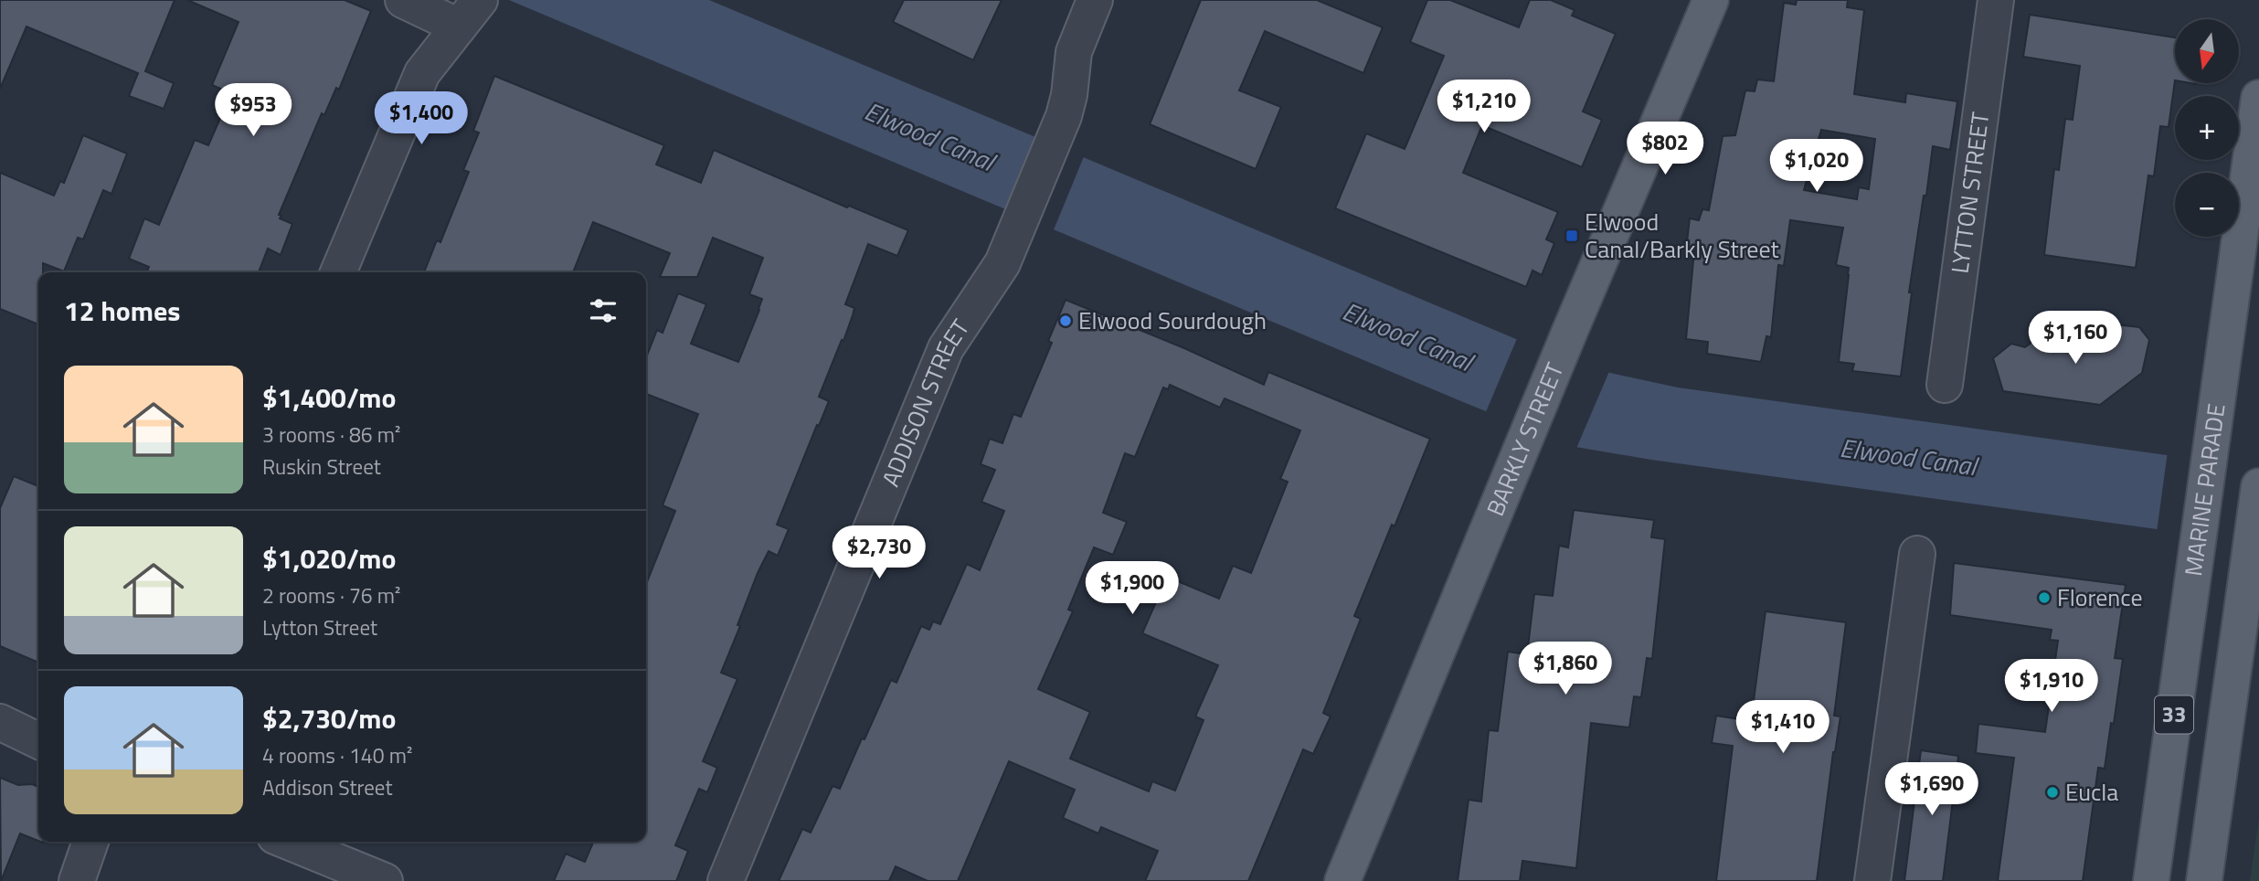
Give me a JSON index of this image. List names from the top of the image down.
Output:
{
  "streets": {
    "main road": ["BARKLY STREET", "MARINE PARADE", "33"],
    "street": ["LYTTON STREET", "ADDISON STREET"]
  },
  "water": ["Elwood Canal"],
  "places": {
    "transit": ["Elwood Canal/Barkly Street"],
    "other": ["Elwood Sourdough", "Florence", "Eucla"]
  },
  "north": "bottom",
  "page": {
    "map_buttons": ["+", "−"],
    "price": [
      "$1,210",
      "$953",
      "$1,400",
      "$802",
      "$1,020",
      "$1,160",
      "$2,730",
      "$1,900",
      "$1,860",
      "$1,910",
      "$1,410",
      "$1,690"
    ],
    "heading": "12 homes",
    "list": [
      {
        "name": "$1,400/mo",
        "note": "3 rooms · 86 m² · Ruskin Street"
      },
      {
        "name": "$1,020/mo",
        "note": "2 rooms · 76 m² · Lytton Street"
      },
      {
        "name": "$2,730/mo",
        "note": "4 rooms · 140 m² · Addison Street"
      }
    ]
  }
}
